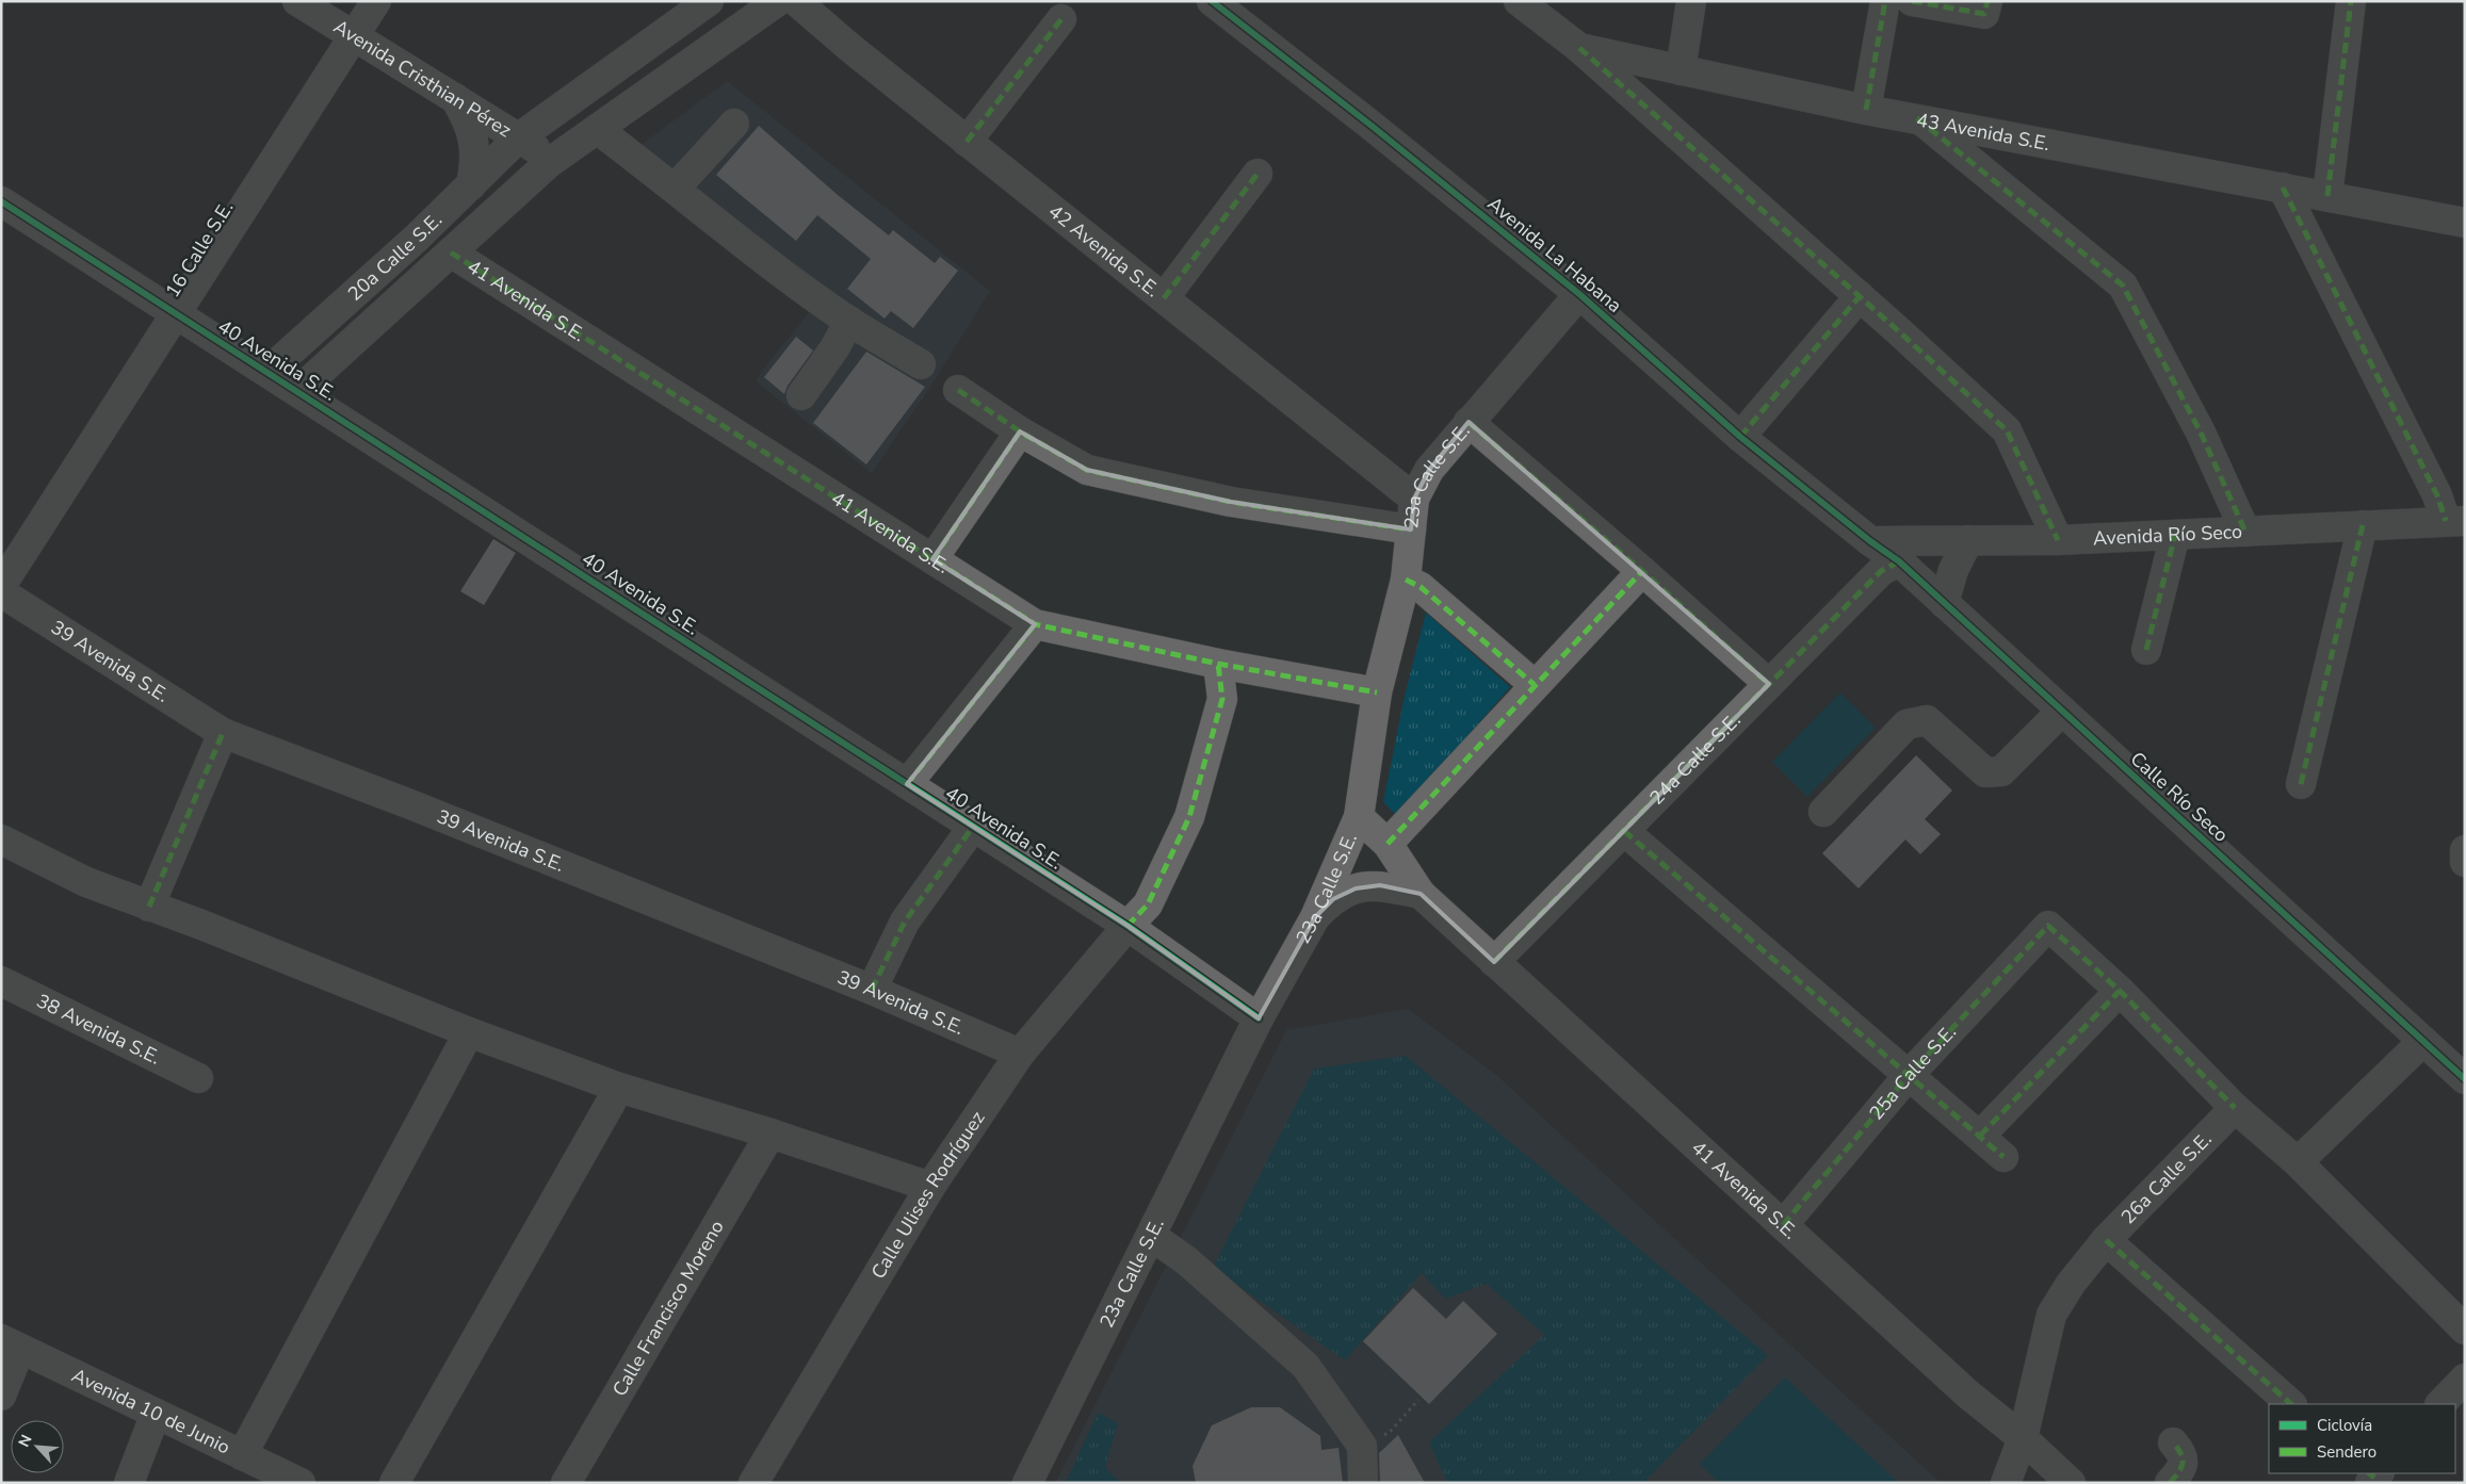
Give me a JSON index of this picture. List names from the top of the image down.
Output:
{
  "streets": {
    "street": [
      "Avenida Cristhian Pérez",
      "43 Avenida S.E.",
      "16 Calle S.E.",
      "42 Avenida S.E.",
      "Avenida La Habana",
      "20a Calle S.E.",
      "41 Avenida S.E.",
      "40 Avenida S.E.",
      "23a Calle S.E.",
      "Avenida Río Seco",
      "39 Avenida S.E.",
      "24a Calle S.E.",
      "Calle Río Seco",
      "38 Avenida S.E.",
      "25a Calle S.E.",
      "26a Calle S.E.",
      "Calle Ulises Rodríguez",
      "Calle Francisco Moreno",
      "Avenida 10 de Junio"
    ]
  },
  "crossings": [
    ["Avenida Cristhian Pérez", "16 Calle S.E."],
    ["Avenida Cristhian Pérez", "20a Calle S.E."],
    ["16 Calle S.E.", "40 Avenida S.E."],
    ["42 Avenida S.E.", "23a Calle S.E."],
    ["Avenida La Habana", "23a Calle S.E."],
    ["Avenida La Habana", "Avenida Río Seco"],
    ["Avenida La Habana", "Calle Río Seco"],
    ["20a Calle S.E.", "41 Avenida S.E."],
    ["20a Calle S.E.", "40 Avenida S.E."],
    ["41 Avenida S.E.", "23a Calle S.E."],
    ["41 Avenida S.E.", "24a Calle S.E."],
    ["41 Avenida S.E.", "25a Calle S.E."],
    ["41 Avenida S.E.", "26a Calle S.E."],
    ["41 Avenida S.E.", "Calle Ulises Rodríguez"],
    ["40 Avenida S.E.", "23a Calle S.E."],
    ["40 Avenida S.E.", "Calle Ulises Rodríguez"],
    ["Avenida Río Seco", "Calle Río Seco"],
    ["39 Avenida S.E.", "Calle Ulises Rodríguez"],
    ["24a Calle S.E.", "Calle Río Seco"]
  ],
  "legend": ["Ciclovía", "Sendero"],
  "north": "top left"
}
